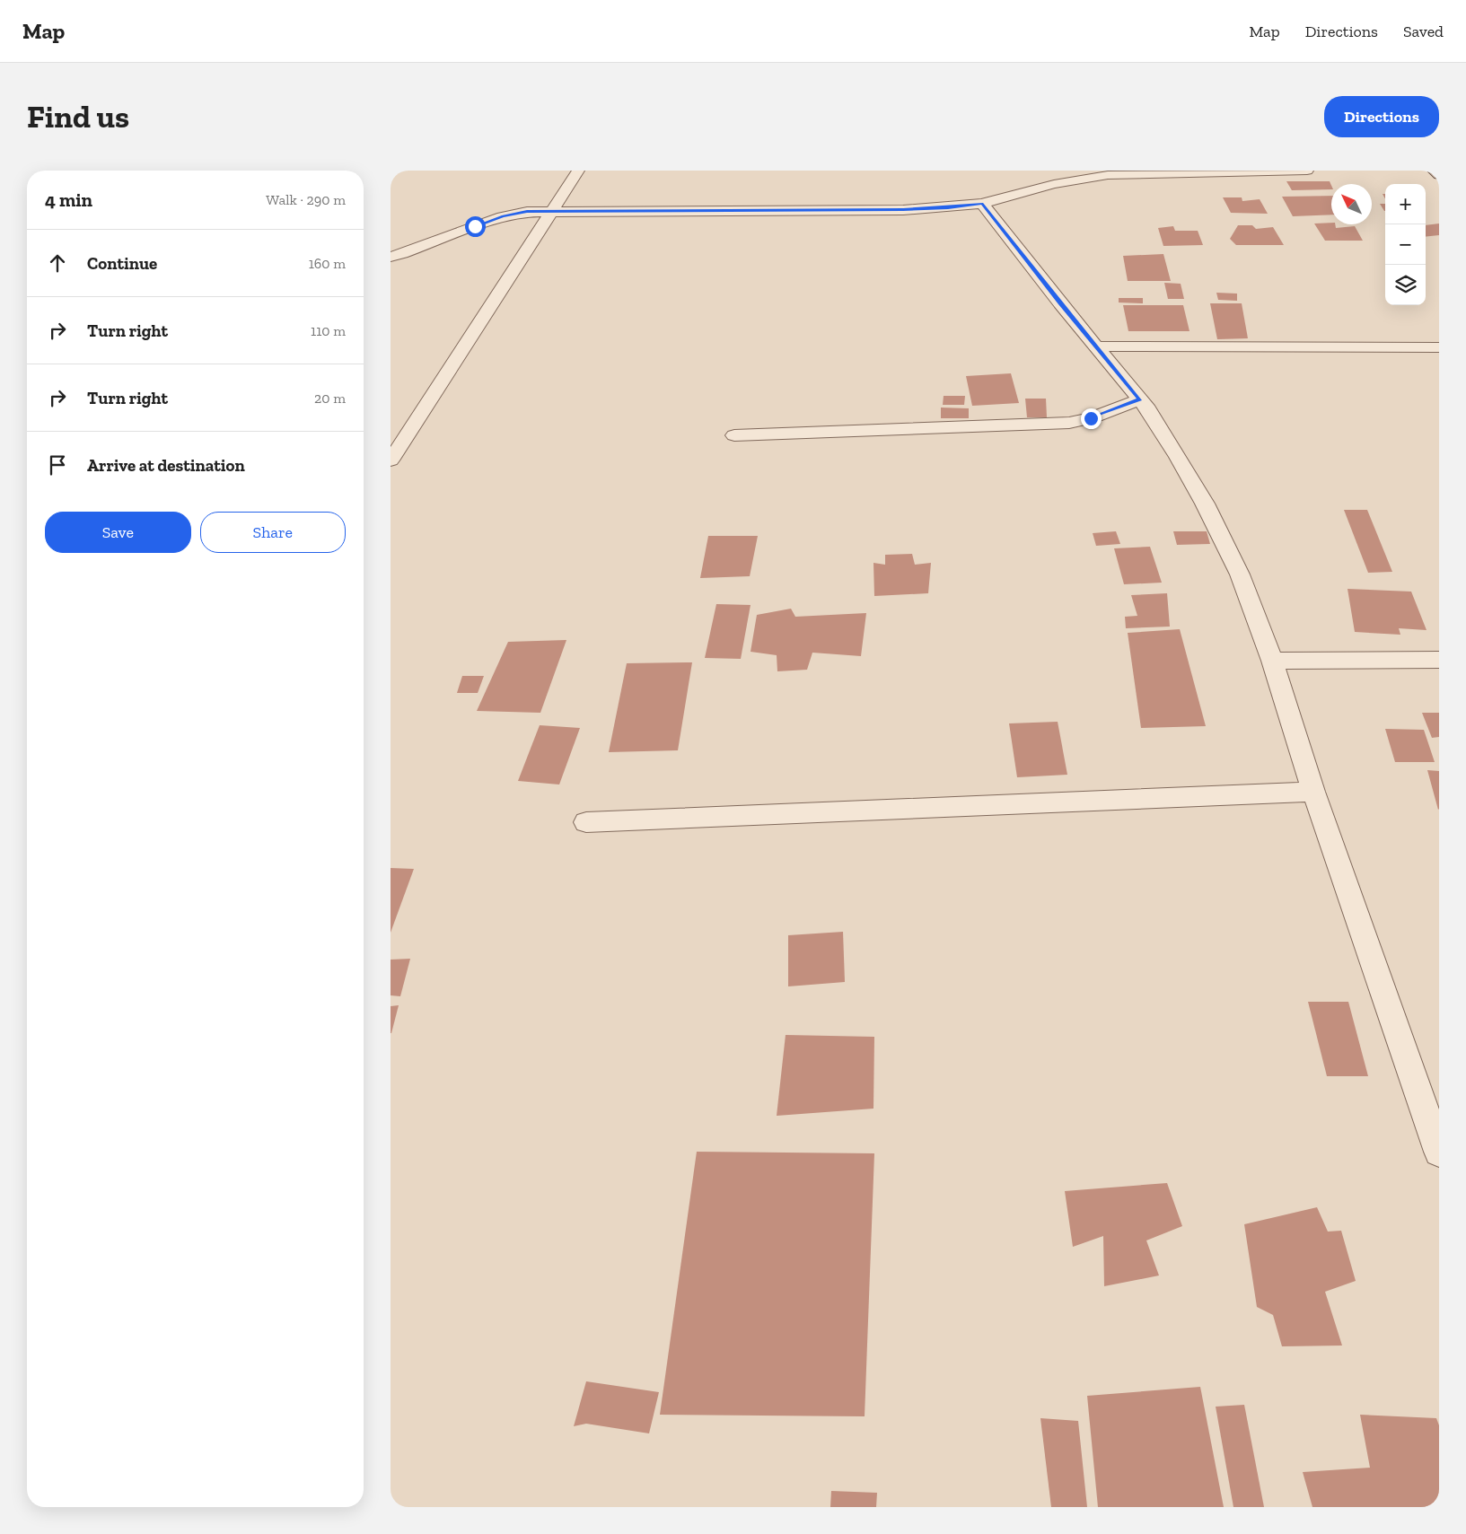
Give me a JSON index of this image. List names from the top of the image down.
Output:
{
  "north": "top left",
  "page": {
    "header": "Map",
    "nav": ["Map", "Directions", "Saved"],
    "buttons": [
      "Directions",
      ["Save", "Share"]
    ],
    "title": "Find us",
    "heading": ["4 min", "Walk · 290 m"],
    "map_buttons": ["+", "−"],
    "list": [
      ["Continue", "160 m"],
      ["Turn right", "110 m"],
      ["Turn right", "20 m"],
      "Arrive at destination"
    ]
  }
}
